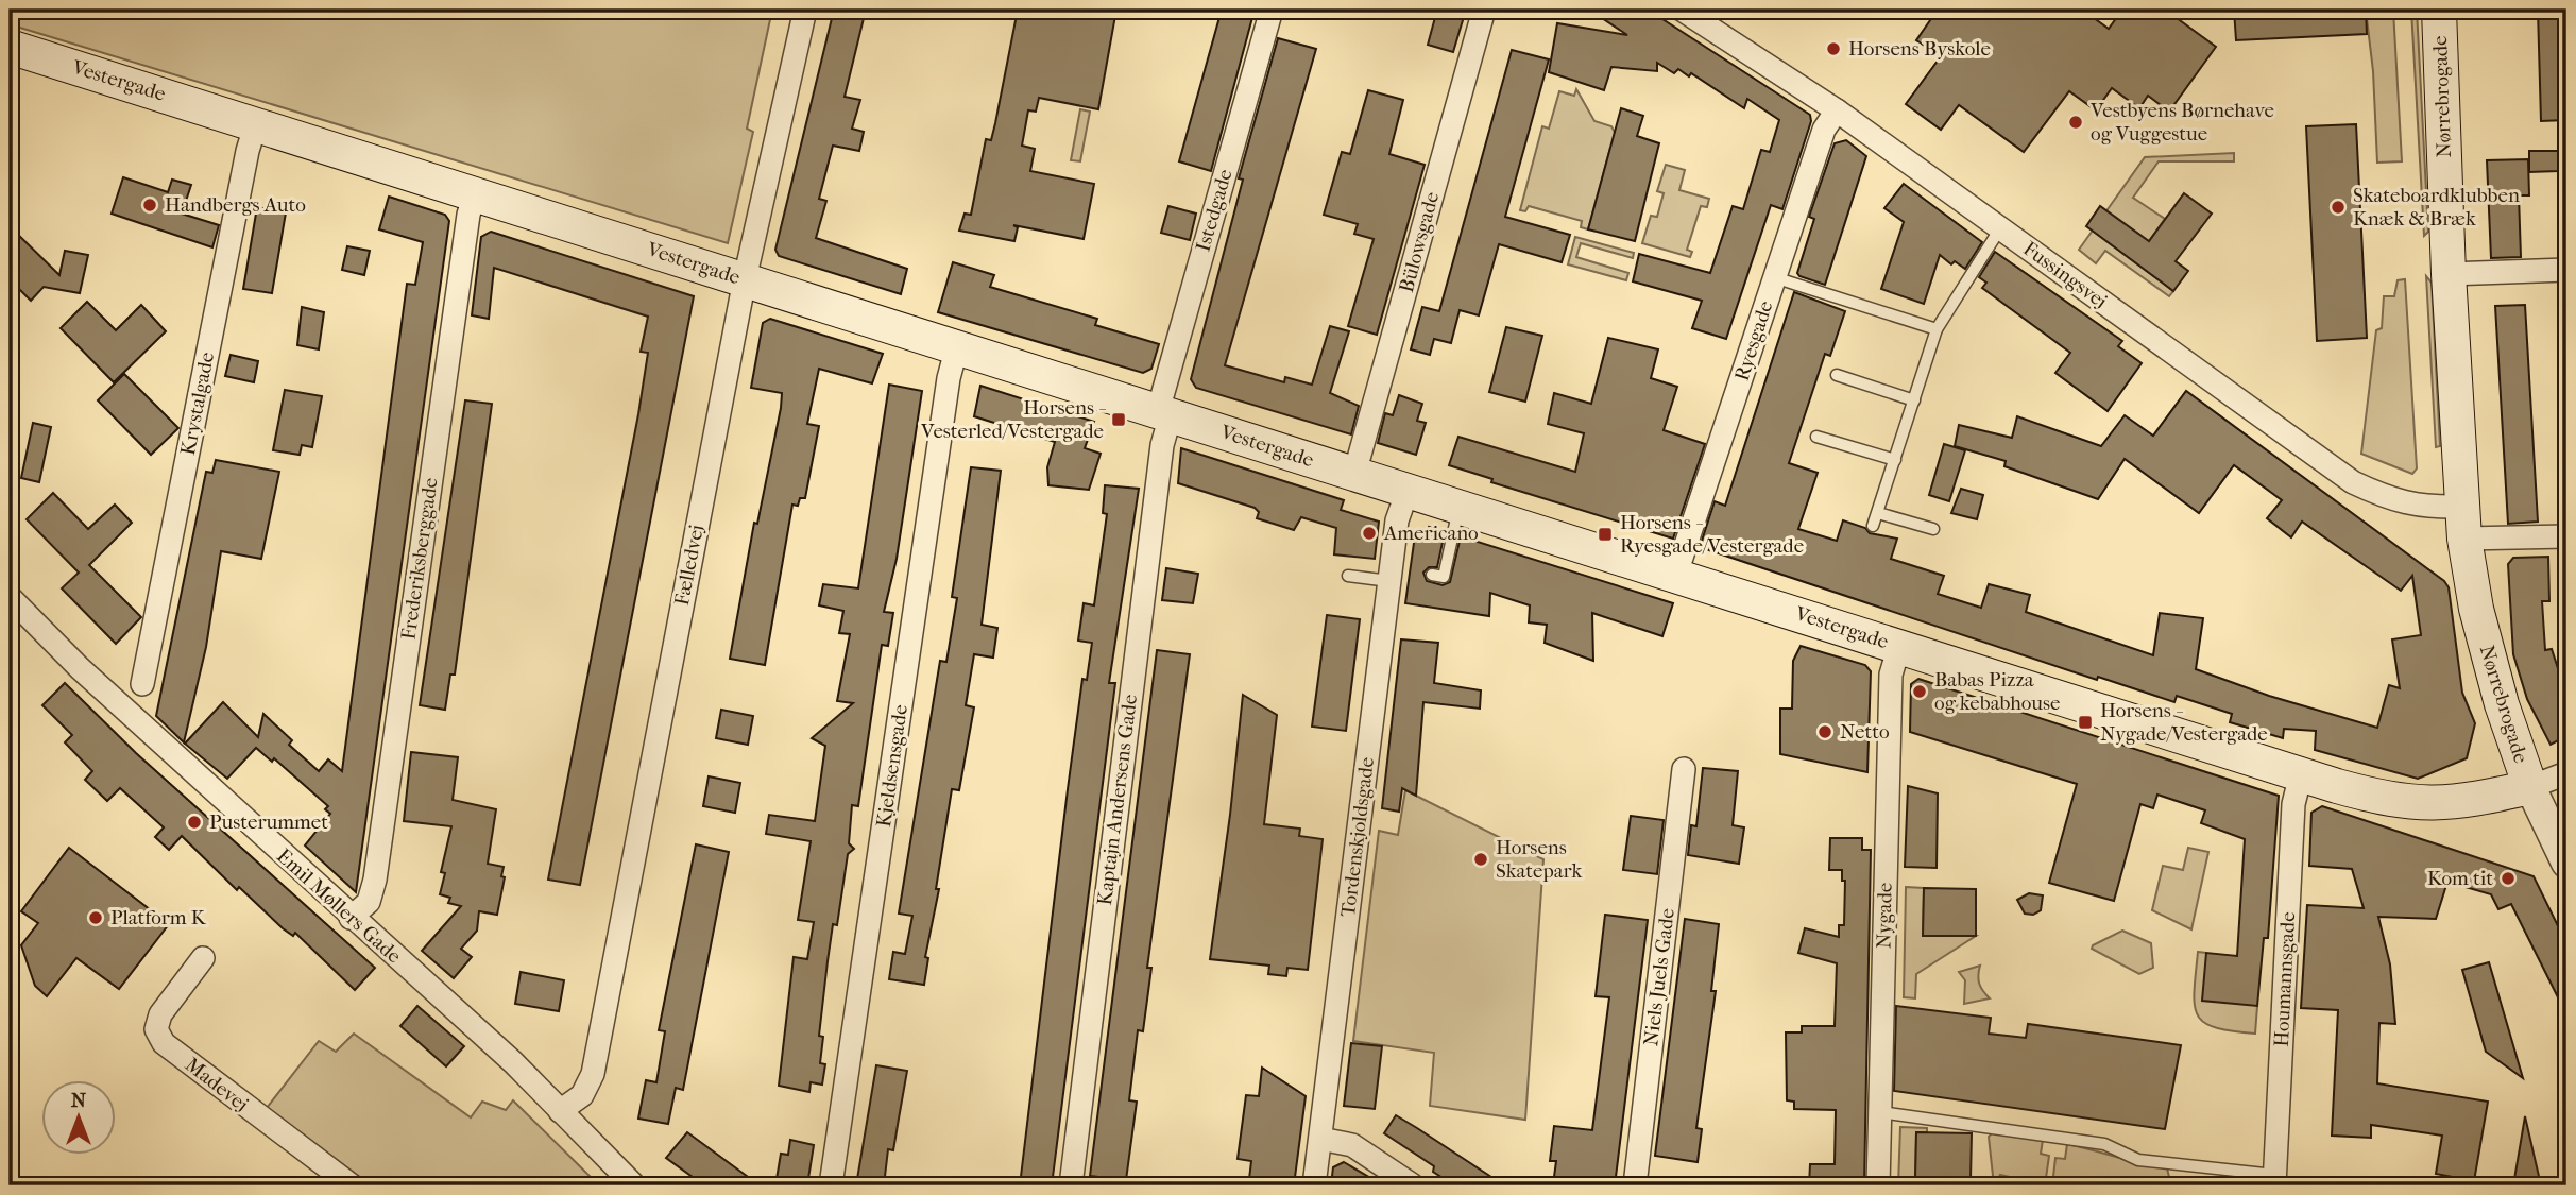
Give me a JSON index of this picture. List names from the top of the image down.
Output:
{
  "streets": {
    "main road": ["Vestergade", "Nørrebrogade"],
    "street": [
      "Istedgade",
      "Bülowsgade",
      "Fussingsvej",
      "Ryesgade",
      "Krystalgade",
      "Frederiksberggade",
      "Fælledvej",
      "Kjeldsensgade",
      "Kaptajn Andersens Gade",
      "Tordenskjoldsgade",
      "Emil Møllers Gade",
      "Nygade",
      "Niels Juels Gade",
      "Houmannsgade",
      "Madevej"
    ]
  },
  "crossings": [
    ["Vestergade", "Nørrebrogade"],
    ["Vestergade", "Istedgade"],
    ["Vestergade", "Bülowsgade"],
    ["Vestergade", "Ryesgade"],
    ["Vestergade", "Krystalgade"],
    ["Vestergade", "Frederiksberggade"],
    ["Vestergade", "Fælledvej"],
    ["Vestergade", "Kjeldsensgade"],
    ["Vestergade", "Kaptajn Andersens Gade"],
    ["Vestergade", "Tordenskjoldsgade"],
    ["Vestergade", "Nygade"],
    ["Vestergade", "Houmannsgade"],
    ["Nørrebrogade", "Fussingsvej"],
    ["Istedgade", "Kaptajn Andersens Gade"],
    ["Fussingsvej", "Ryesgade"],
    ["Frederiksberggade", "Emil Møllers Gade"],
    ["Fælledvej", "Emil Møllers Gade"]
  ],
  "places": {
    "other": [
      "Horsens Byskole",
      "Vestbyens Børnehave og Vuggestue",
      "Handbergs Auto",
      "Skateboardklubben Knæk & Bræk",
      "Americano",
      "Babas Pizza og kebabhouse",
      "Netto",
      "Pusterummet",
      "Horsens Skatepark",
      "Kom tit",
      "Platform K"
    ],
    "transit": ["Horsens - Vesterled/Vestergade", "Horsens - Ryesgade/Vestergade", "Horsens - Nygade/Vestergade"]
  },
  "north": "top"
}
